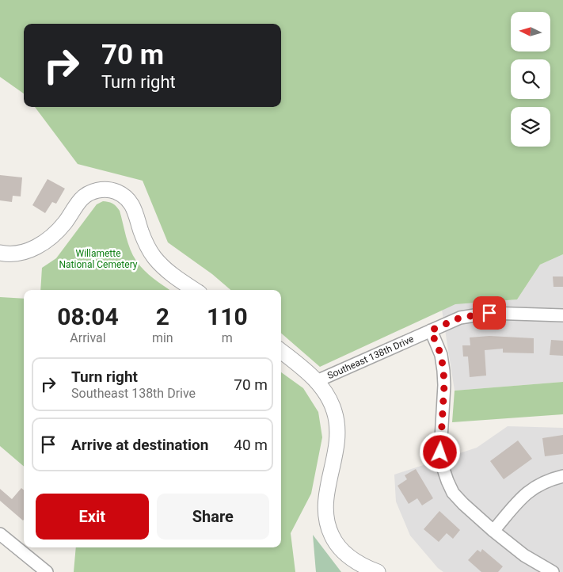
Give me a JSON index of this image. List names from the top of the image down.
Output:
{
  "streets": {
    "street": ["Southeast 138th Drive"]
  },
  "parks": ["Willamette National Cemetery"],
  "north": "left",
  "page": {
    "turn": ["70 m", "Turn right"],
    "eta": [
      "08:04",
      "Arrival",
      "2",
      "min",
      "110",
      "m"
    ],
    "list": [
      {
        "name": "Turn right",
        "note": "Southeast 138th Drive",
        "value": "70 m"
      },
      {
        "name": "Arrive at destination",
        "value": "40 m"
      }
    ],
    "buttons": ["Exit", "Share"]
  }
}
